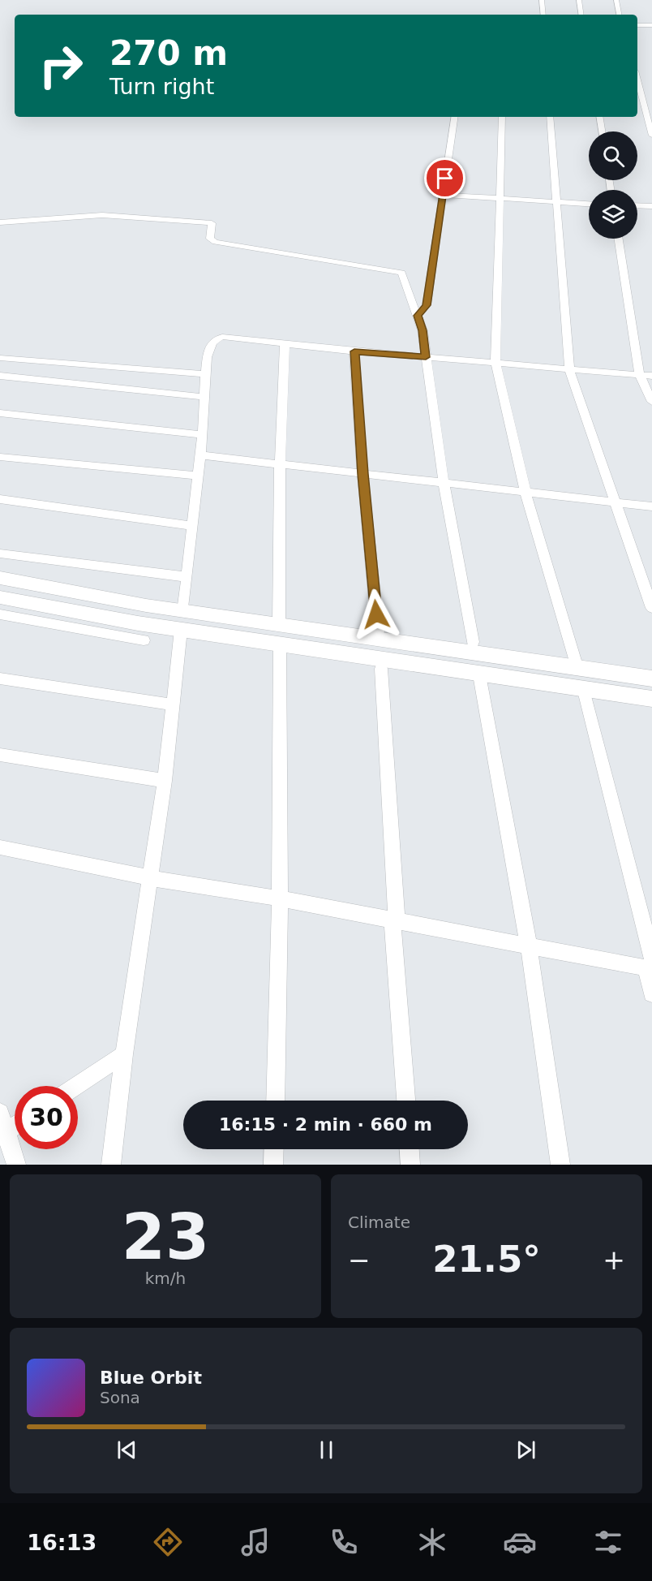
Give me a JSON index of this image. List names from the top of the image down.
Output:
{
  "page": {
    "turn": ["270 m", "Turn right"],
    "limit": "30",
    "trip": "16:15 · 2 min · 660 m",
    "tile": [
      ["23", "km/h"],
      "Climate"
    ],
    "heat": ["−", "21.5°", "+"],
    "song": ["Blue Orbit", "Sona"],
    "tabs": "16:13"
  }
}
